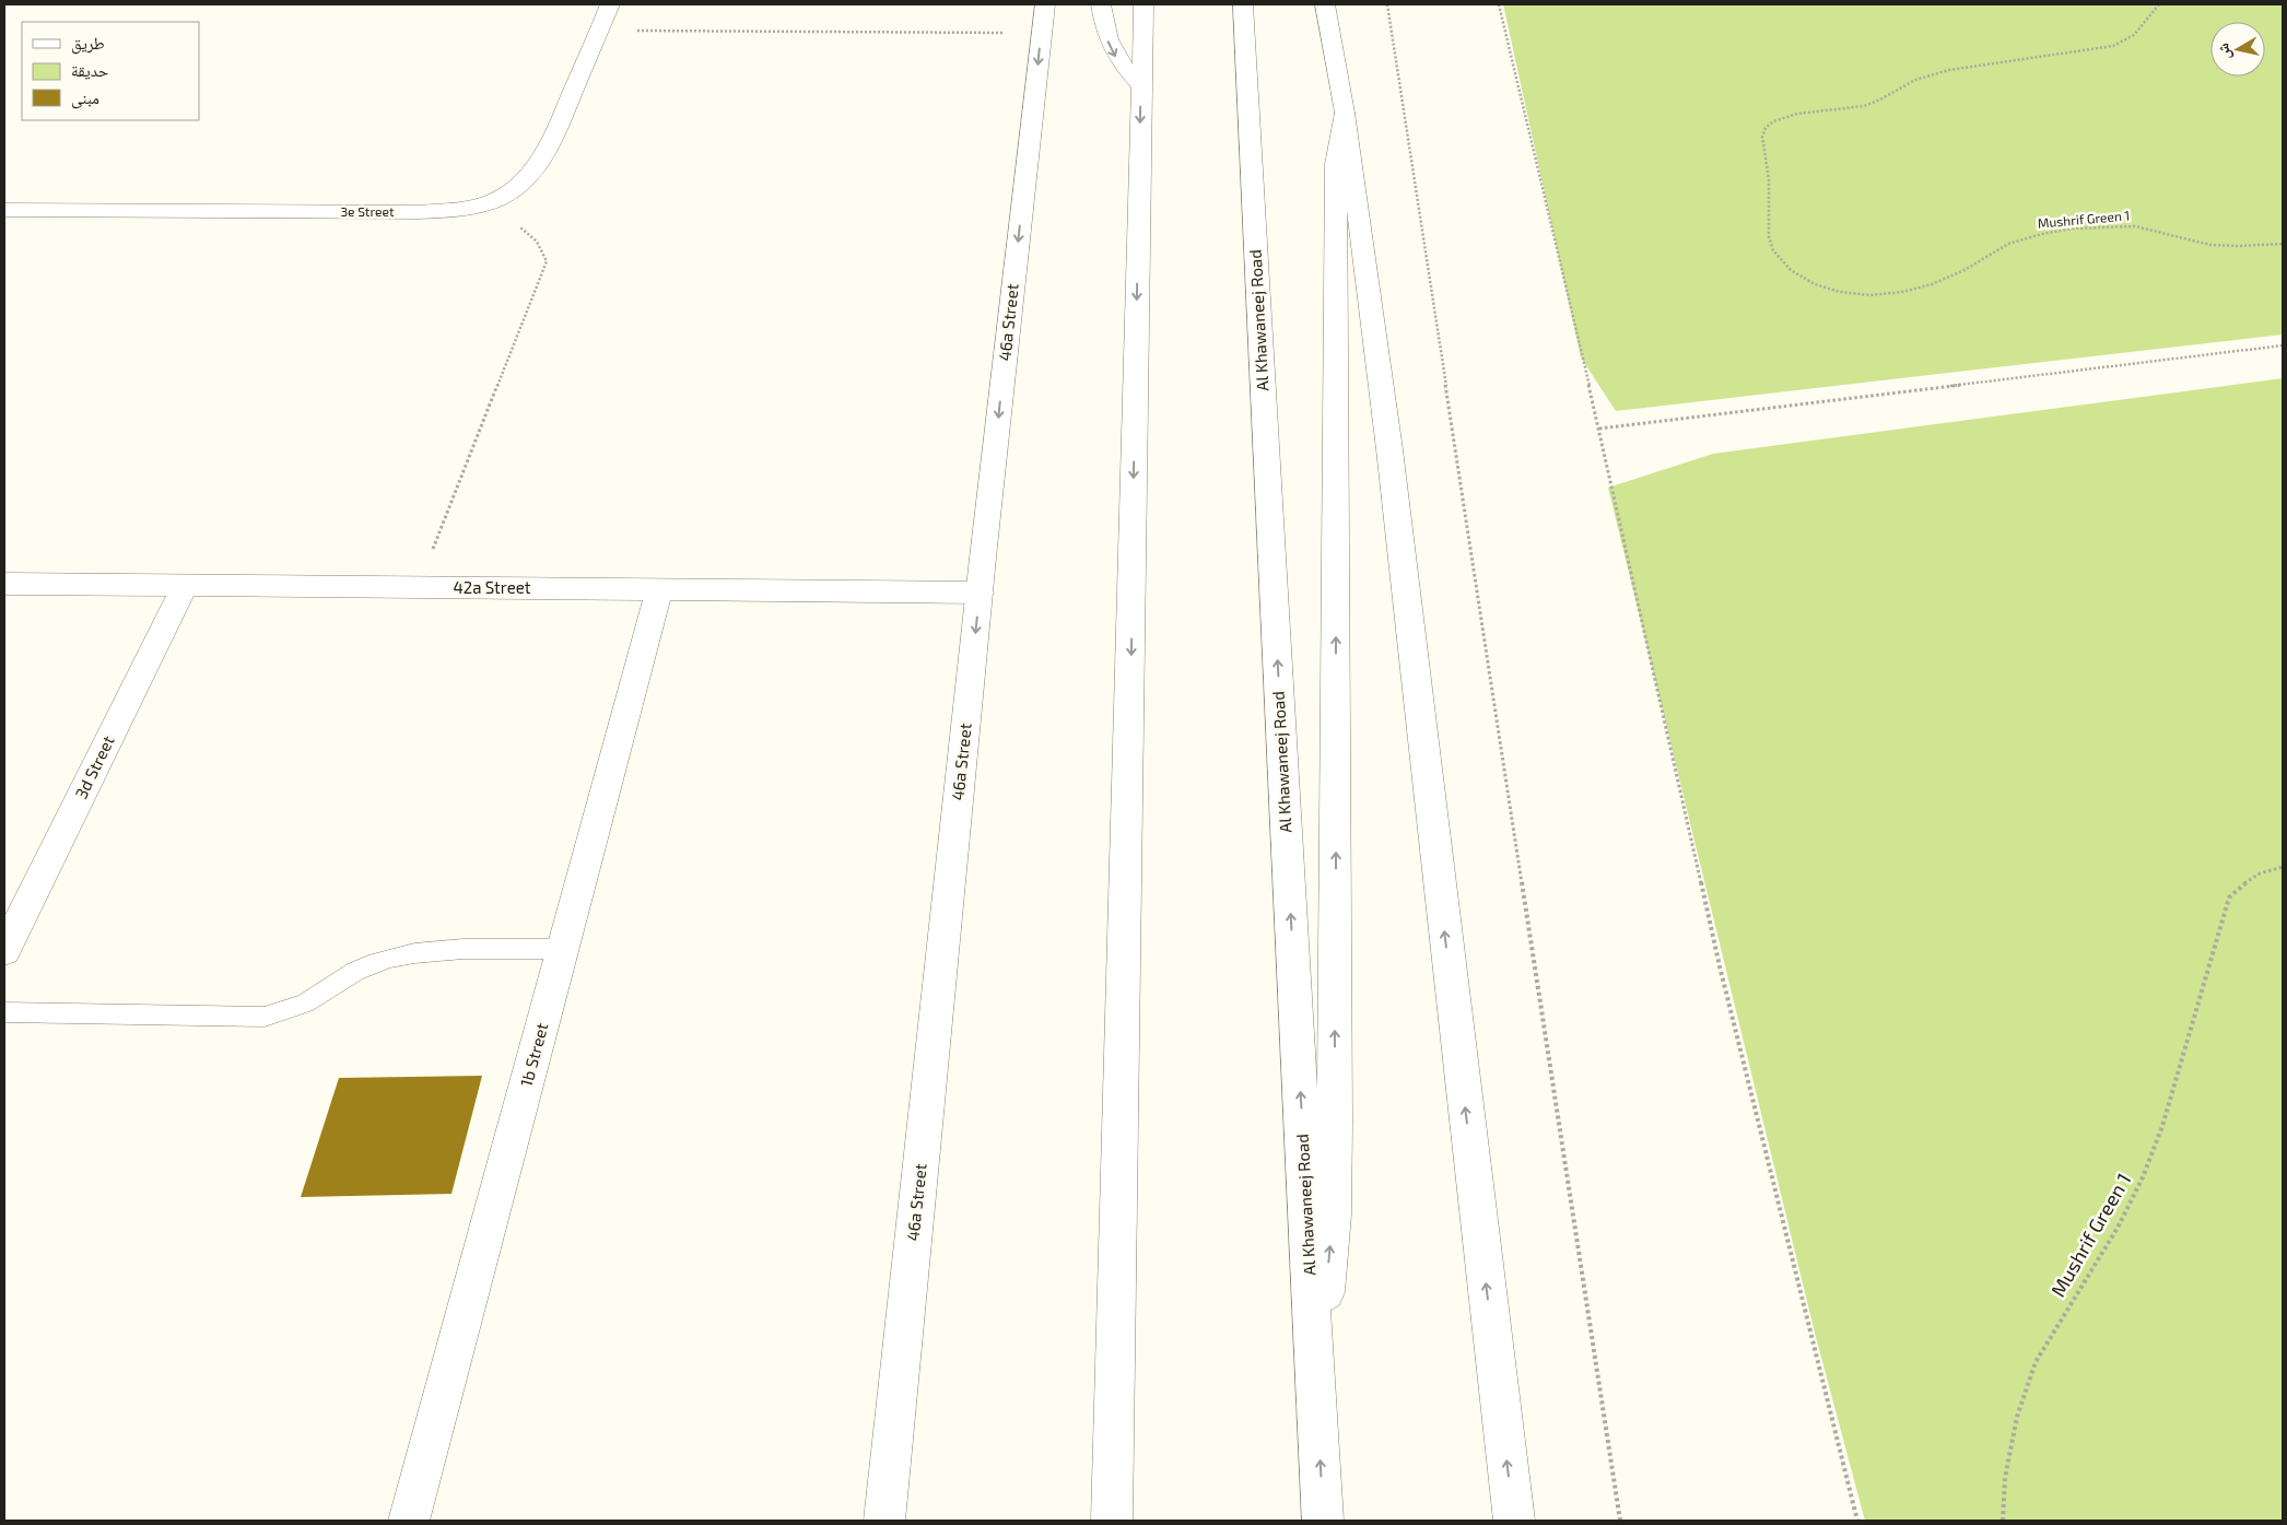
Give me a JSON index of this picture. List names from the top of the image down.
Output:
{
  "streets": {
    "main road": [
      "3e Street",
      "Al Khawaneej Road",
      "46a Street",
      "42a Street",
      "3d Street",
      "1b Street"
    ],
    "path": ["Mushrif Green 1"]
  },
  "crossings": [
    ["46a Street", "42a Street"],
    ["42a Street", "3d Street"],
    ["42a Street", "1b Street"]
  ],
  "legend": ["طريق", "حديقة", "مبنى"],
  "north": "left"
}
